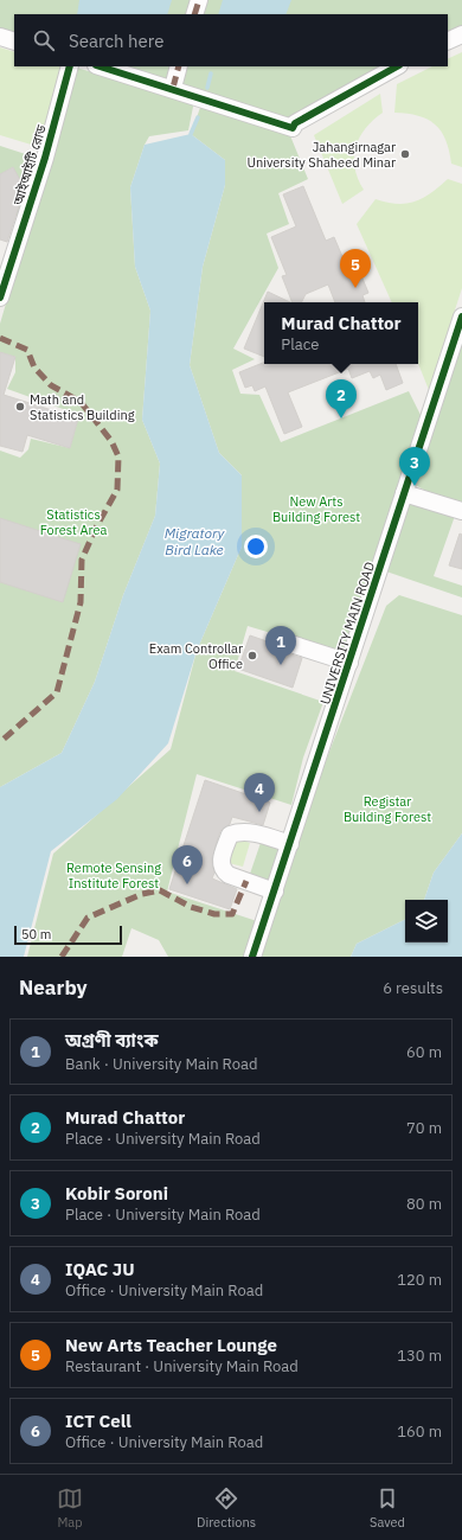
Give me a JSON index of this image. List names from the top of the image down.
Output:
{
  "streets": {
    "street": ["আইআইটি রোড", "UNIVERSITY MAIN ROAD"]
  },
  "water": ["Migratory Bird Lake"],
  "parks": [
    "New Arts Building Forest",
    "Statistics Forest Area",
    "Registar Building Forest",
    "Remote Sensing Institute Forest"
  ],
  "places": ["Jahangirnagar University Shaheed Minar", "Math and Statistics Building", "Exam Controllar Office"],
  "scale_bar": "50 m",
  "page": {
    "search": "Search here",
    "pins": [
      "5",
      "2",
      "3",
      "1",
      "4",
      "6"
    ],
    "popup": ["Murad Chattor", "Place"],
    "scale": "50 m",
    "heading": ["Nearby", "6 results"],
    "list": [
      {
        "mark": "1",
        "name": "অগ্রণী ব্যাংক",
        "note": "Bank · University Main Road",
        "value": "60 m"
      },
      {
        "mark": "2",
        "name": "Murad Chattor",
        "note": "Place · University Main Road",
        "value": "70 m"
      },
      {
        "mark": "3",
        "name": "Kobir Soroni",
        "note": "Place · University Main Road",
        "value": "80 m"
      },
      {
        "mark": "4",
        "name": "IQAC JU",
        "note": "Office · University Main Road",
        "value": "120 m"
      },
      {
        "mark": "5",
        "name": "New Arts Teacher Lounge",
        "note": "Restaurant · University Main Road",
        "value": "130 m"
      },
      {
        "mark": "6",
        "name": "ICT Cell",
        "note": "Office · University Main Road",
        "value": "160 m"
      }
    ],
    "nav": ["Map", "Directions", "Saved"]
  }
}
